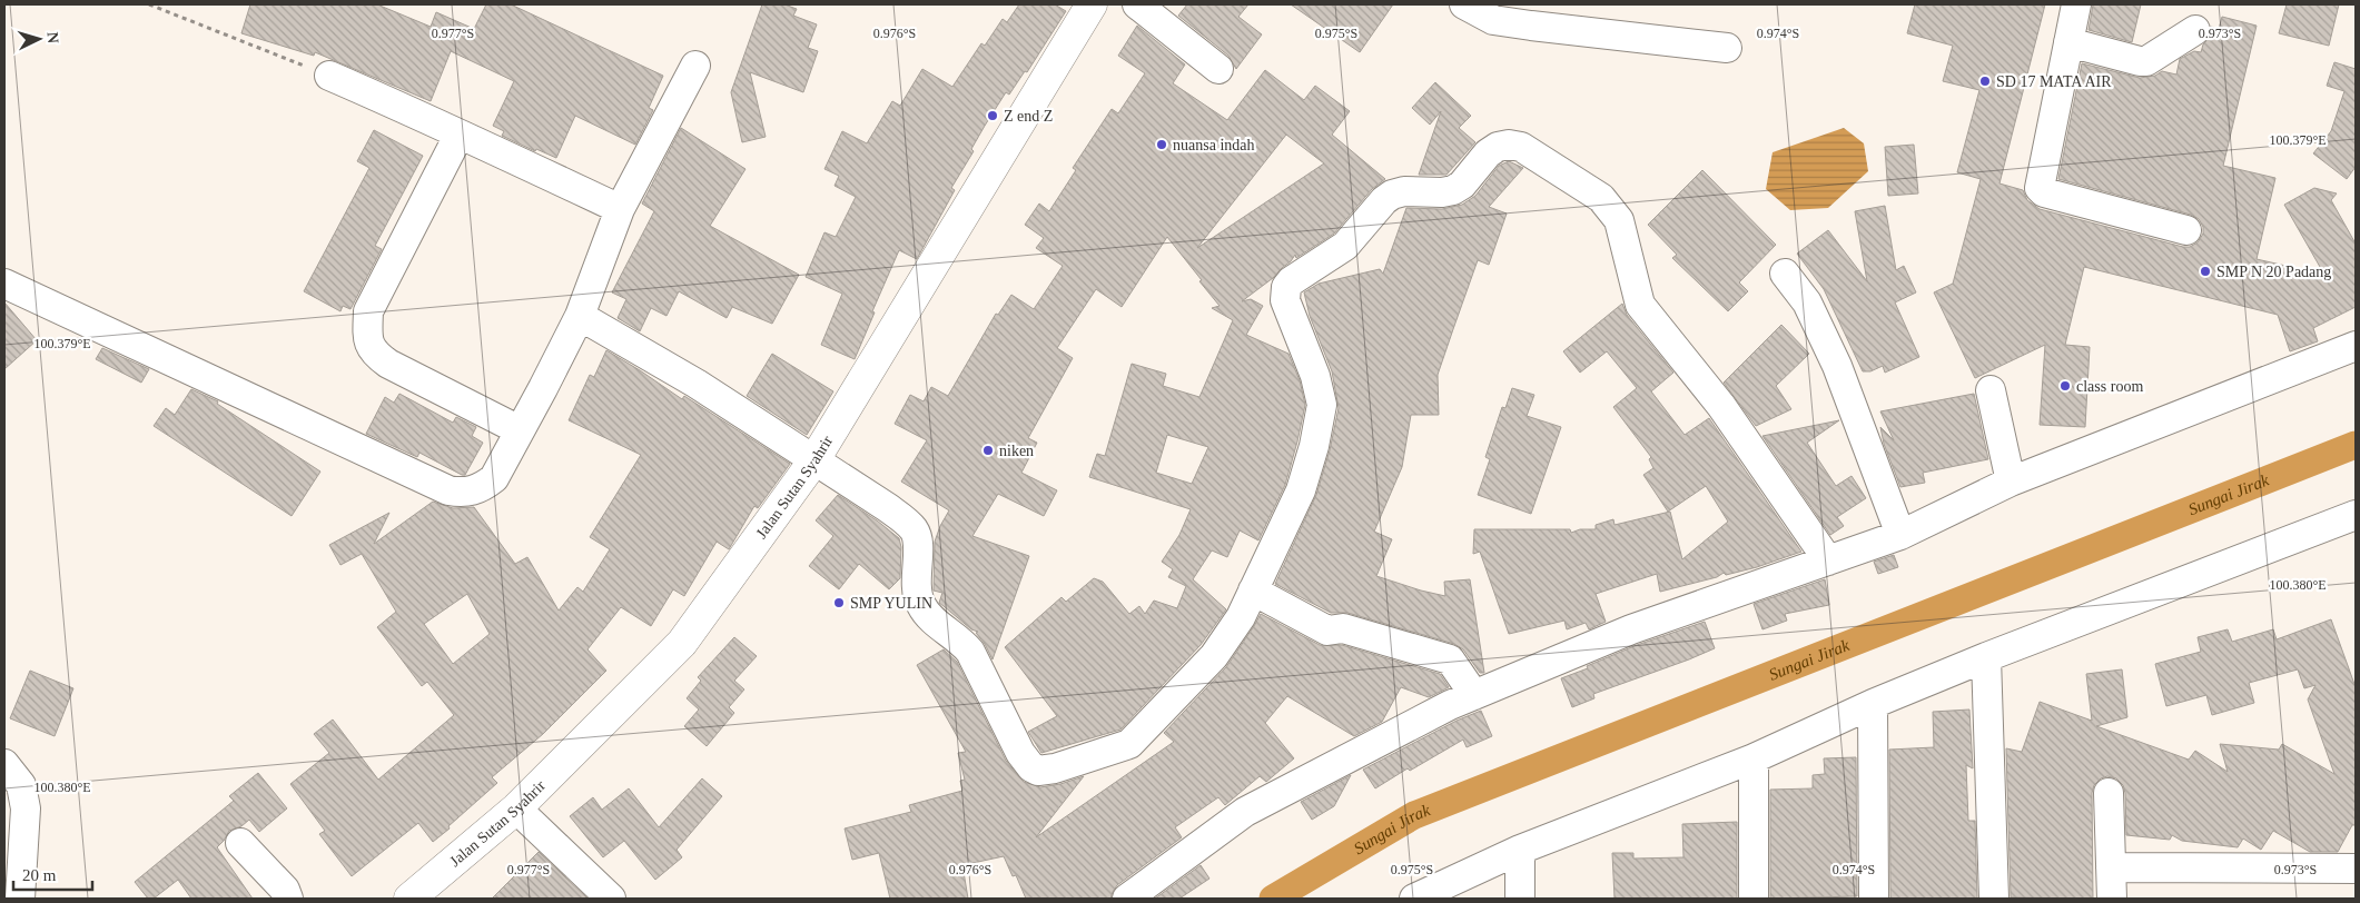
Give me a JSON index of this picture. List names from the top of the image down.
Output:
{
  "streets": {
    "main road": ["Jalan Sutan Syahrir"]
  },
  "water": ["Sungai Jirak"],
  "places": [
    "SD 17 MATA AIR",
    "Z end Z",
    "nuansa indah",
    "SMP N 20 Padang",
    "class room",
    "niken",
    "SMP YULIN"
  ],
  "scale_bar": "20 m",
  "north": "right",
  "coordinates": [
    "0.977°S",
    "0.976°S",
    "0.975°S",
    "0.974°S",
    "0.973°S",
    "100.379°E",
    "100.380°E"
  ]
}
